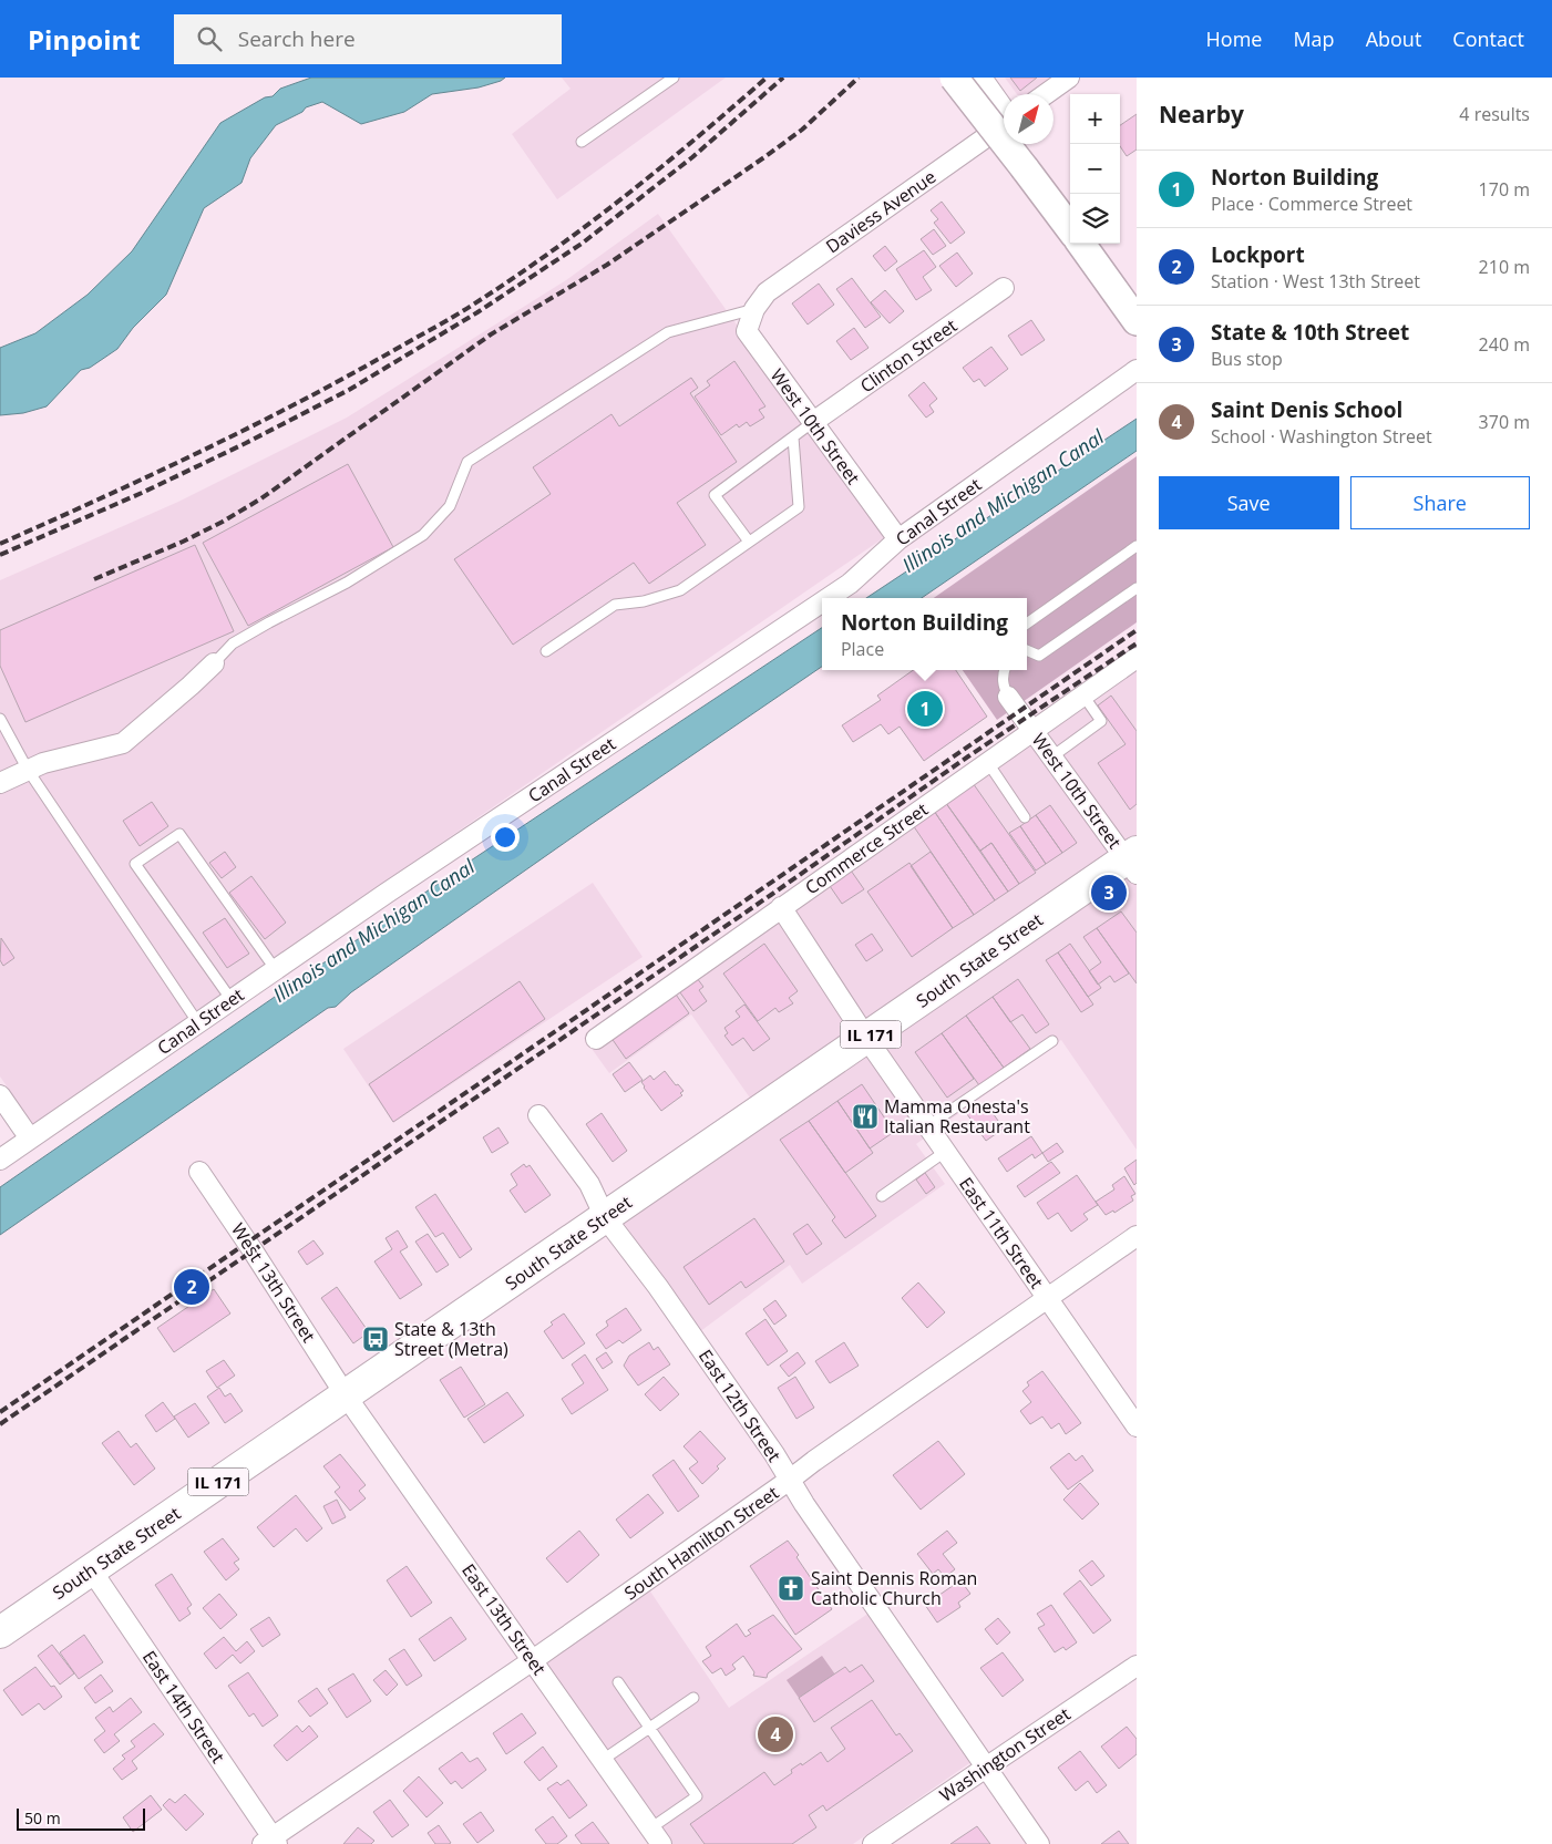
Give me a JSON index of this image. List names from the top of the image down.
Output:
{
  "streets": {
    "main road": ["South State Street", "IL 171"],
    "street": [
      "Daviess Avenue",
      "Clinton Street",
      "West 10th Street",
      "Canal Street",
      "Commerce Street",
      "East 11th Street",
      "West 13th Street",
      "East 12th Street",
      "South Hamilton Street",
      "East 13th Street",
      "East 14th Street",
      "Washington Street"
    ]
  },
  "crossings": [
    ["Daviess Avenue", "West 10th Street"],
    ["Clinton Street", "West 10th Street"],
    ["West 10th Street", "Canal Street"],
    ["West 10th Street", "Commerce Street"],
    ["West 10th Street", "South State Street"],
    ["Commerce Street", "East 11th Street"],
    ["South State Street", "East 11th Street"],
    ["South State Street", "West 13th Street"],
    ["South State Street", "East 12th Street"],
    ["South State Street", "East 13th Street"],
    ["South State Street", "East 14th Street"],
    ["East 11th Street", "South Hamilton Street"],
    ["West 13th Street", "East 13th Street"],
    ["East 12th Street", "South Hamilton Street"],
    ["East 12th Street", "Washington Street"],
    ["South Hamilton Street", "East 13th Street"],
    ["South Hamilton Street", "East 14th Street"]
  ],
  "water": ["Illinois and Michigan Canal"],
  "places": {
    "restaurant": ["Mamma Onesta's Italian Restaurant"],
    "bus stop": ["State & 13th Street (Metra)"],
    "church": ["Saint Dennis Roman Catholic Church"]
  },
  "scale_bar": "50 m",
  "north": "top right",
  "page": {
    "header": "Pinpoint",
    "search": "Search here",
    "nav": [
      "Home",
      "Map",
      "About",
      "Contact"
    ],
    "heading": ["Nearby", "4 results"],
    "map_buttons": ["+", "−"],
    "list": [
      {
        "mark": "1",
        "name": "Norton Building",
        "note": "Place · Commerce Street",
        "value": "170 m"
      },
      {
        "mark": "2",
        "name": "Lockport",
        "note": "Station · West 13th Street",
        "value": "210 m"
      },
      {
        "mark": "3",
        "name": "State & 10th Street",
        "note": "Bus stop",
        "value": "240 m"
      },
      {
        "mark": "4",
        "name": "Saint Denis School",
        "note": "School · Washington Street",
        "value": "370 m"
      }
    ],
    "buttons": ["Save", "Share"],
    "popup": ["Norton Building", "Place"],
    "pins": [
      "1",
      "3",
      "2",
      "4"
    ],
    "scale": "50 m"
  }
}
